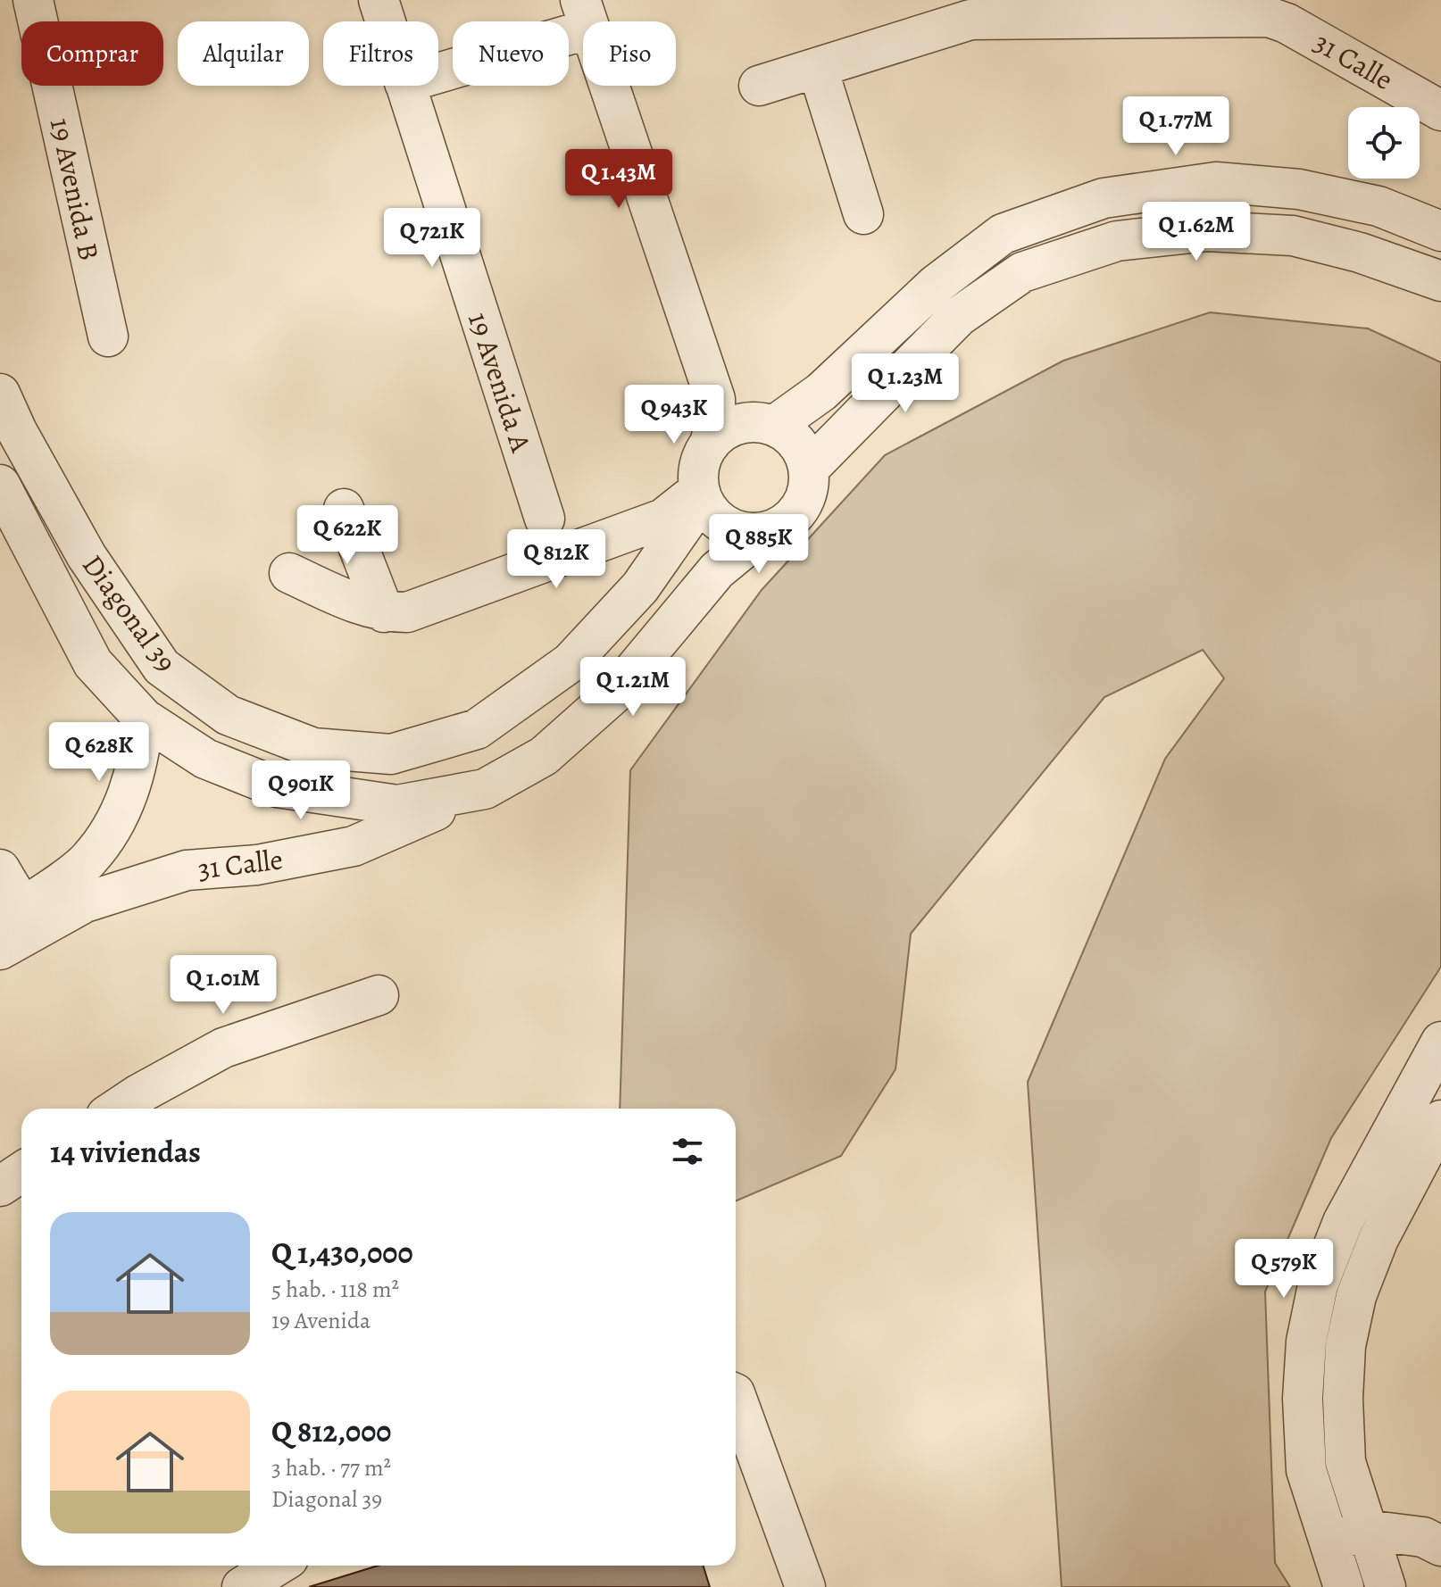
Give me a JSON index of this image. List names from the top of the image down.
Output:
{
  "streets": {
    "street": [
      "31 Calle",
      "19 Avenida B",
      "19 Avenida A",
      "Diagonal 39"
    ]
  },
  "crossings": [
    ["31 Calle", "Diagonal 39"]
  ],
  "page": {
    "chip": [
      "Comprar",
      "Alquilar",
      "Filtros",
      "Nuevo",
      "Piso"
    ],
    "price": [
      "Q 1.77M",
      "Q 1.43M",
      "Q 1.62M",
      "Q 721K",
      "Q 1.23M",
      "Q 943K",
      "Q 622K",
      "Q 885K",
      "Q 812K",
      "Q 1.21M",
      "Q 628K",
      "Q 901K",
      "Q 1.01M",
      "Q 579K"
    ],
    "heading": "14 viviendas",
    "list": [
      {
        "name": "Q 1,430,000",
        "note": "5 hab. · 118 m² · 19 Avenida"
      },
      {
        "name": "Q 812,000",
        "note": "3 hab. · 77 m² · Diagonal 39"
      }
    ]
  }
}
